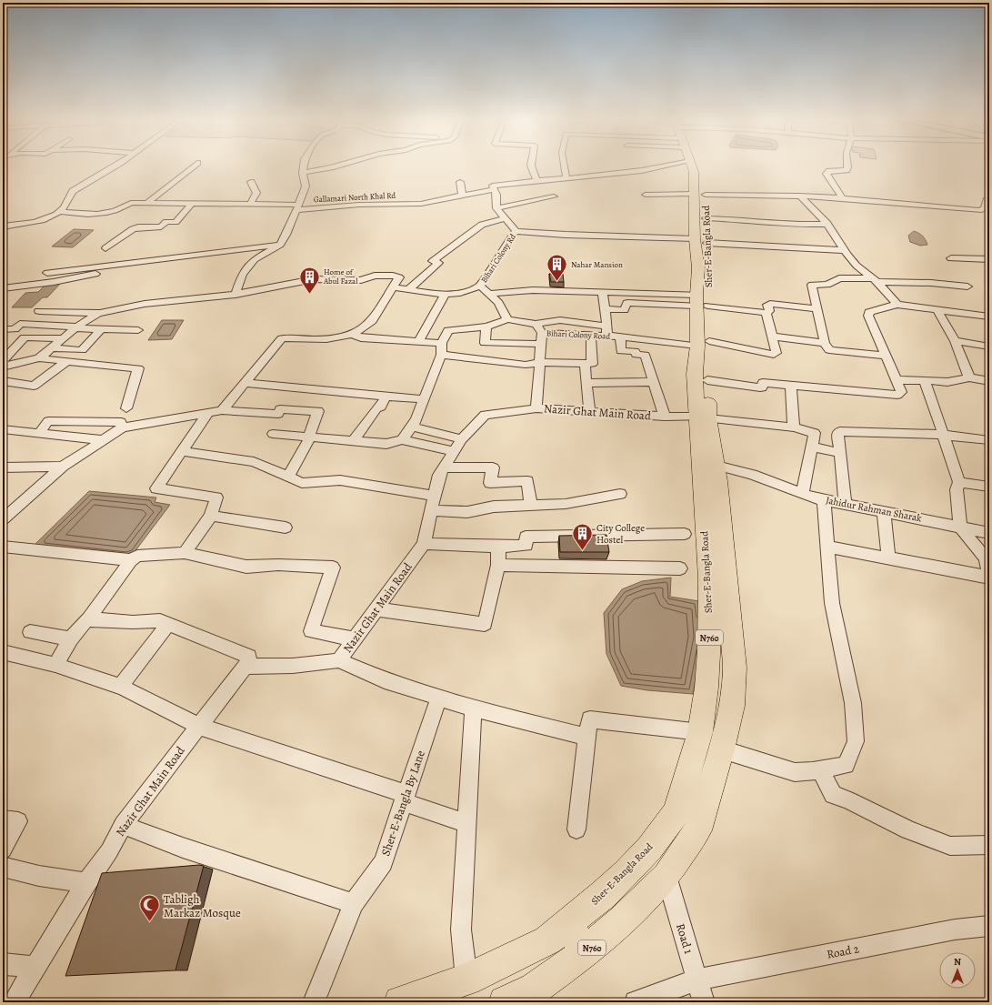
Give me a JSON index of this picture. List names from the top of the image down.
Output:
{
  "streets": {
    "highway": ["Sher-E-Bangla Road", "N760"],
    "street": [
      "Gallamari North Khal Rd",
      "Bihari Colony Rd",
      "Bihari Colony Road",
      "Nazir Ghat Main Road",
      "Jahidur Rahman Sharak",
      "Sher-E-Bangla By Lane",
      "Road 1",
      "Road 2"
    ]
  },
  "crossings": [
    ["Sher-E-Bangla Road", "Bihari Colony Road"],
    ["Sher-E-Bangla Road", "Nazir Ghat Main Road"],
    ["Sher-E-Bangla Road", "Jahidur Rahman Sharak"],
    ["Sher-E-Bangla Road", "Road 1"],
    ["Road 1", "Road 2"]
  ],
  "places": {
    "building": ["Nahar Mansion", "Home of Abul Fazal", "City College Hostel"],
    "mosque": ["Tabligh Markaz Mosque"]
  },
  "north": "top"
}
